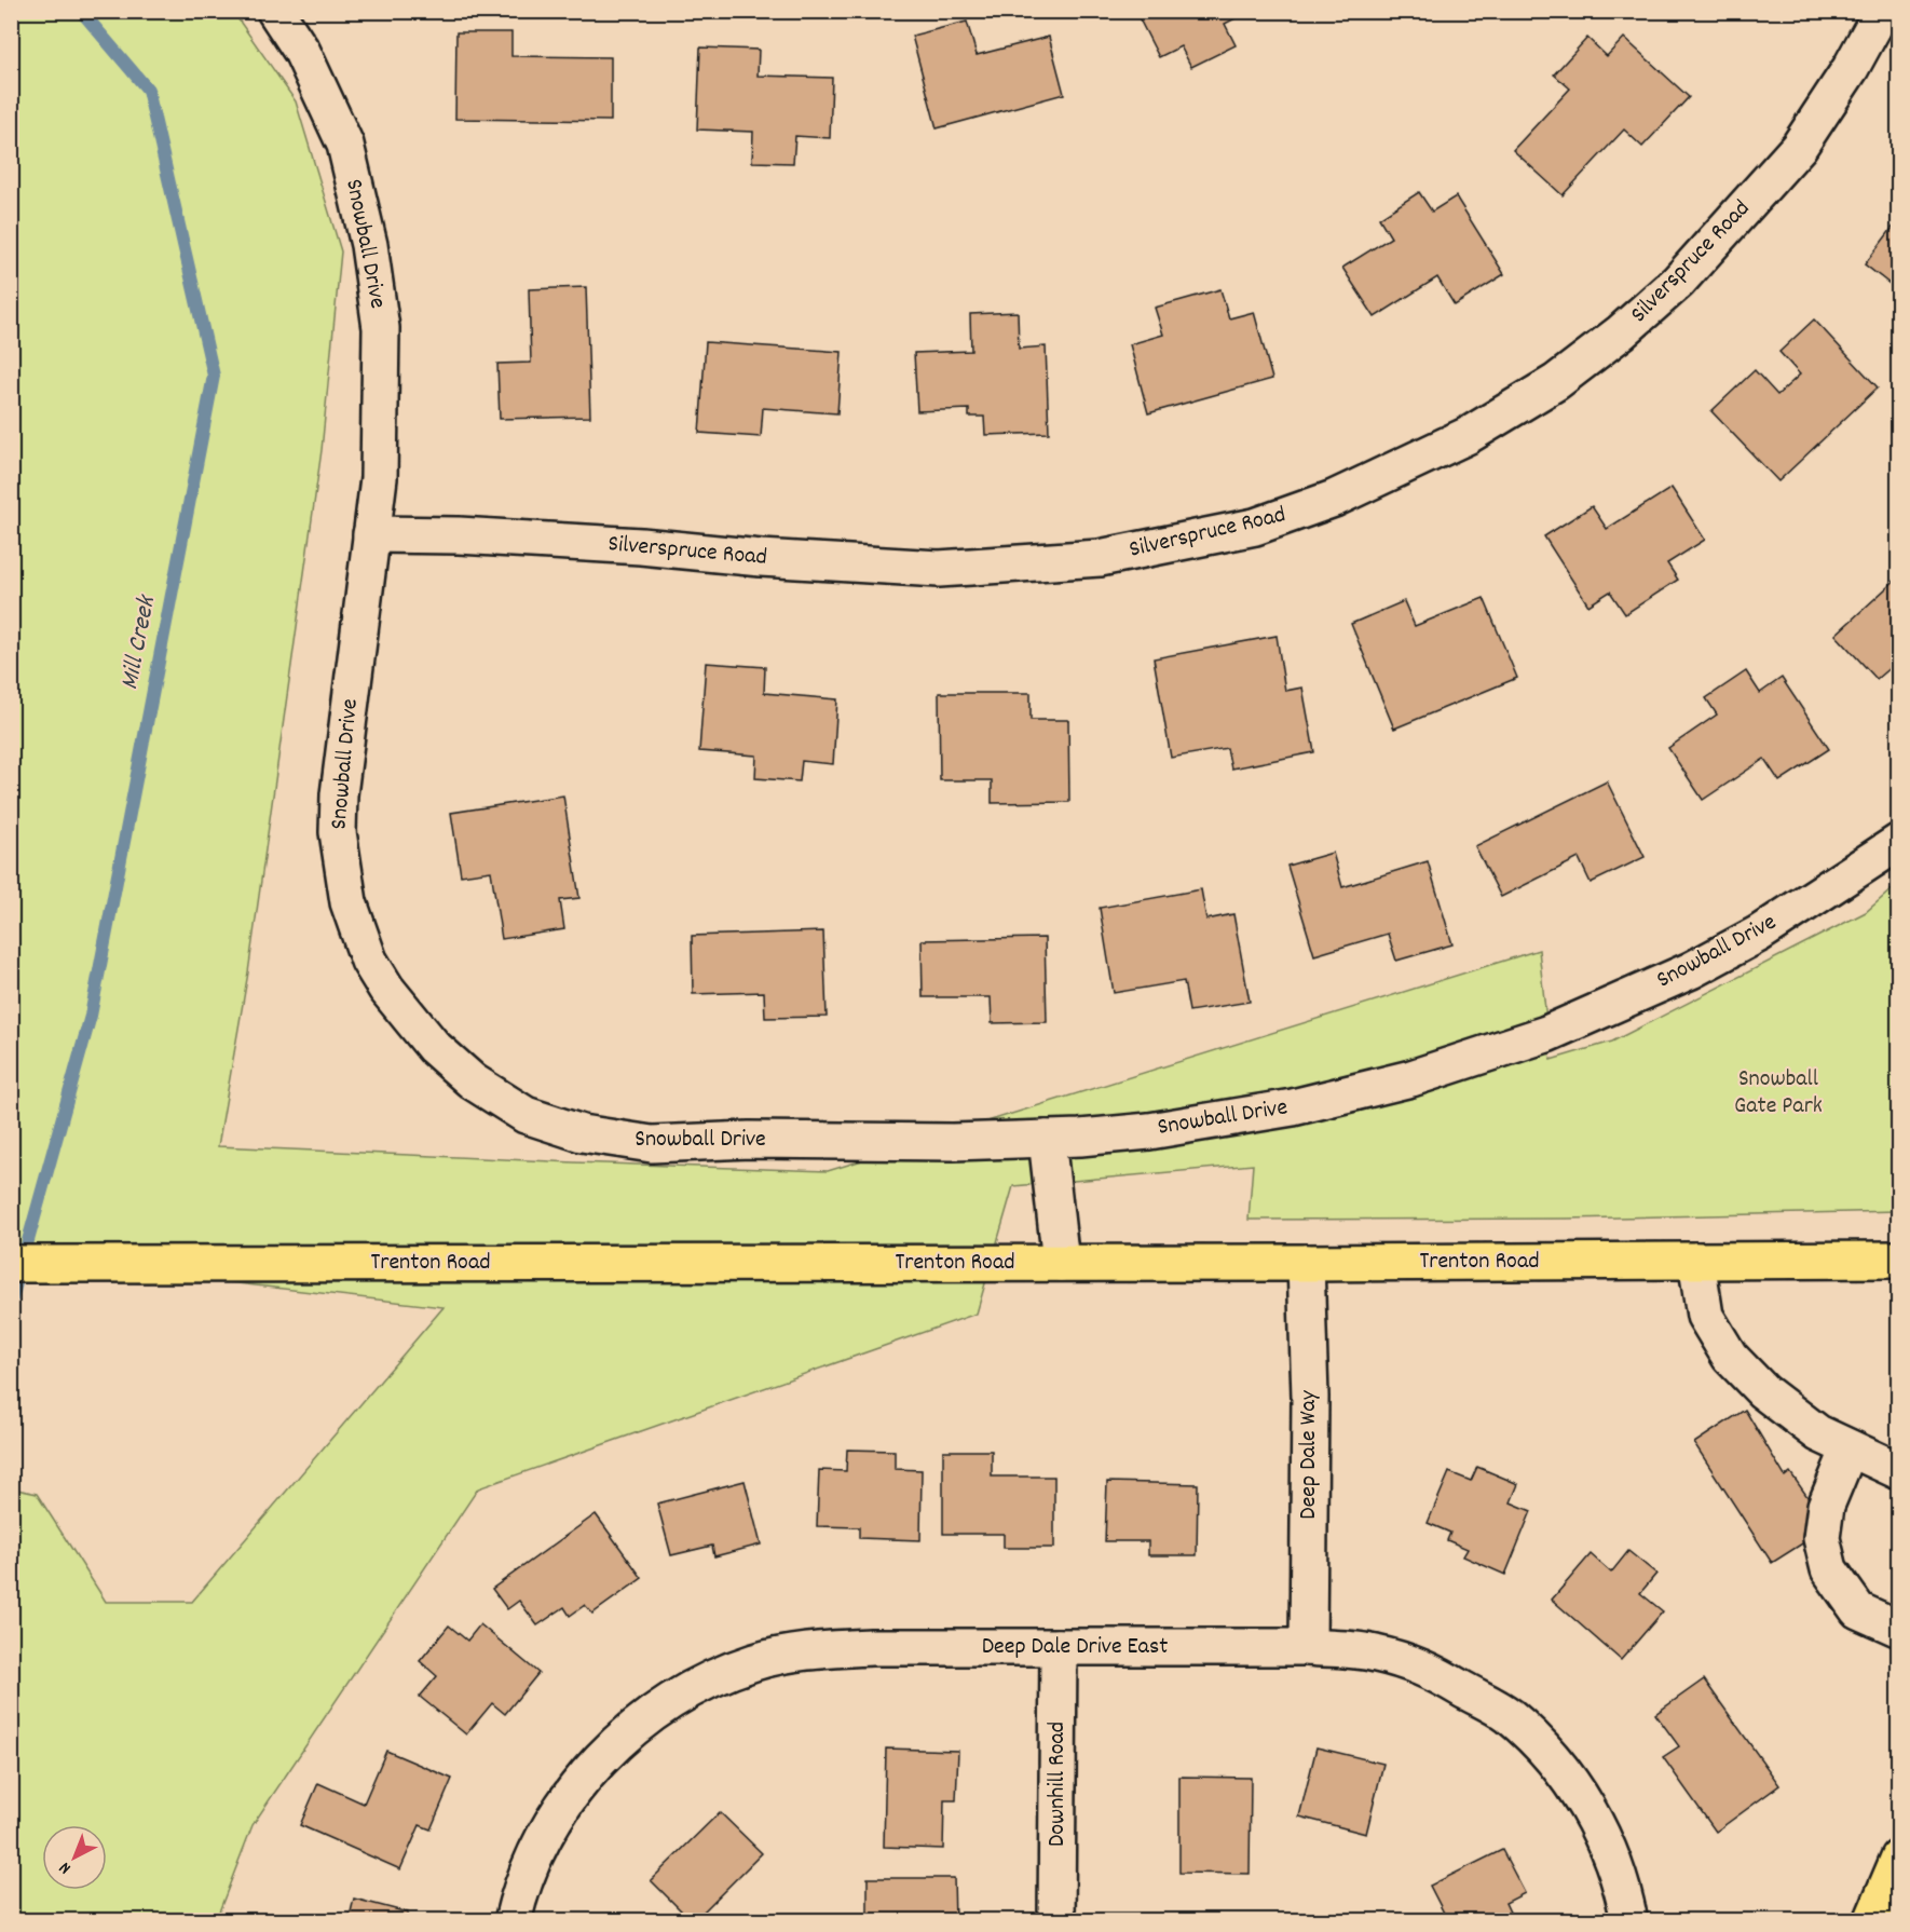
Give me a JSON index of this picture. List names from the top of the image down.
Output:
{
  "streets": {
    "main road": ["Trenton Road"],
    "street": [
      "Snowball Drive",
      "Silverspruce Road",
      "Deep Dale Way",
      "Deep Dale Drive East",
      "Downhill Road"
    ]
  },
  "crossings": [
    ["Snowball Drive", "Silverspruce Road"],
    ["Trenton Road", "Deep Dale Way"],
    ["Deep Dale Way", "Deep Dale Drive East"],
    ["Deep Dale Drive East", "Downhill Road"]
  ],
  "water": ["Mill Creek"],
  "parks": ["Snowball Gate Park"],
  "north": "bottom left"
}
